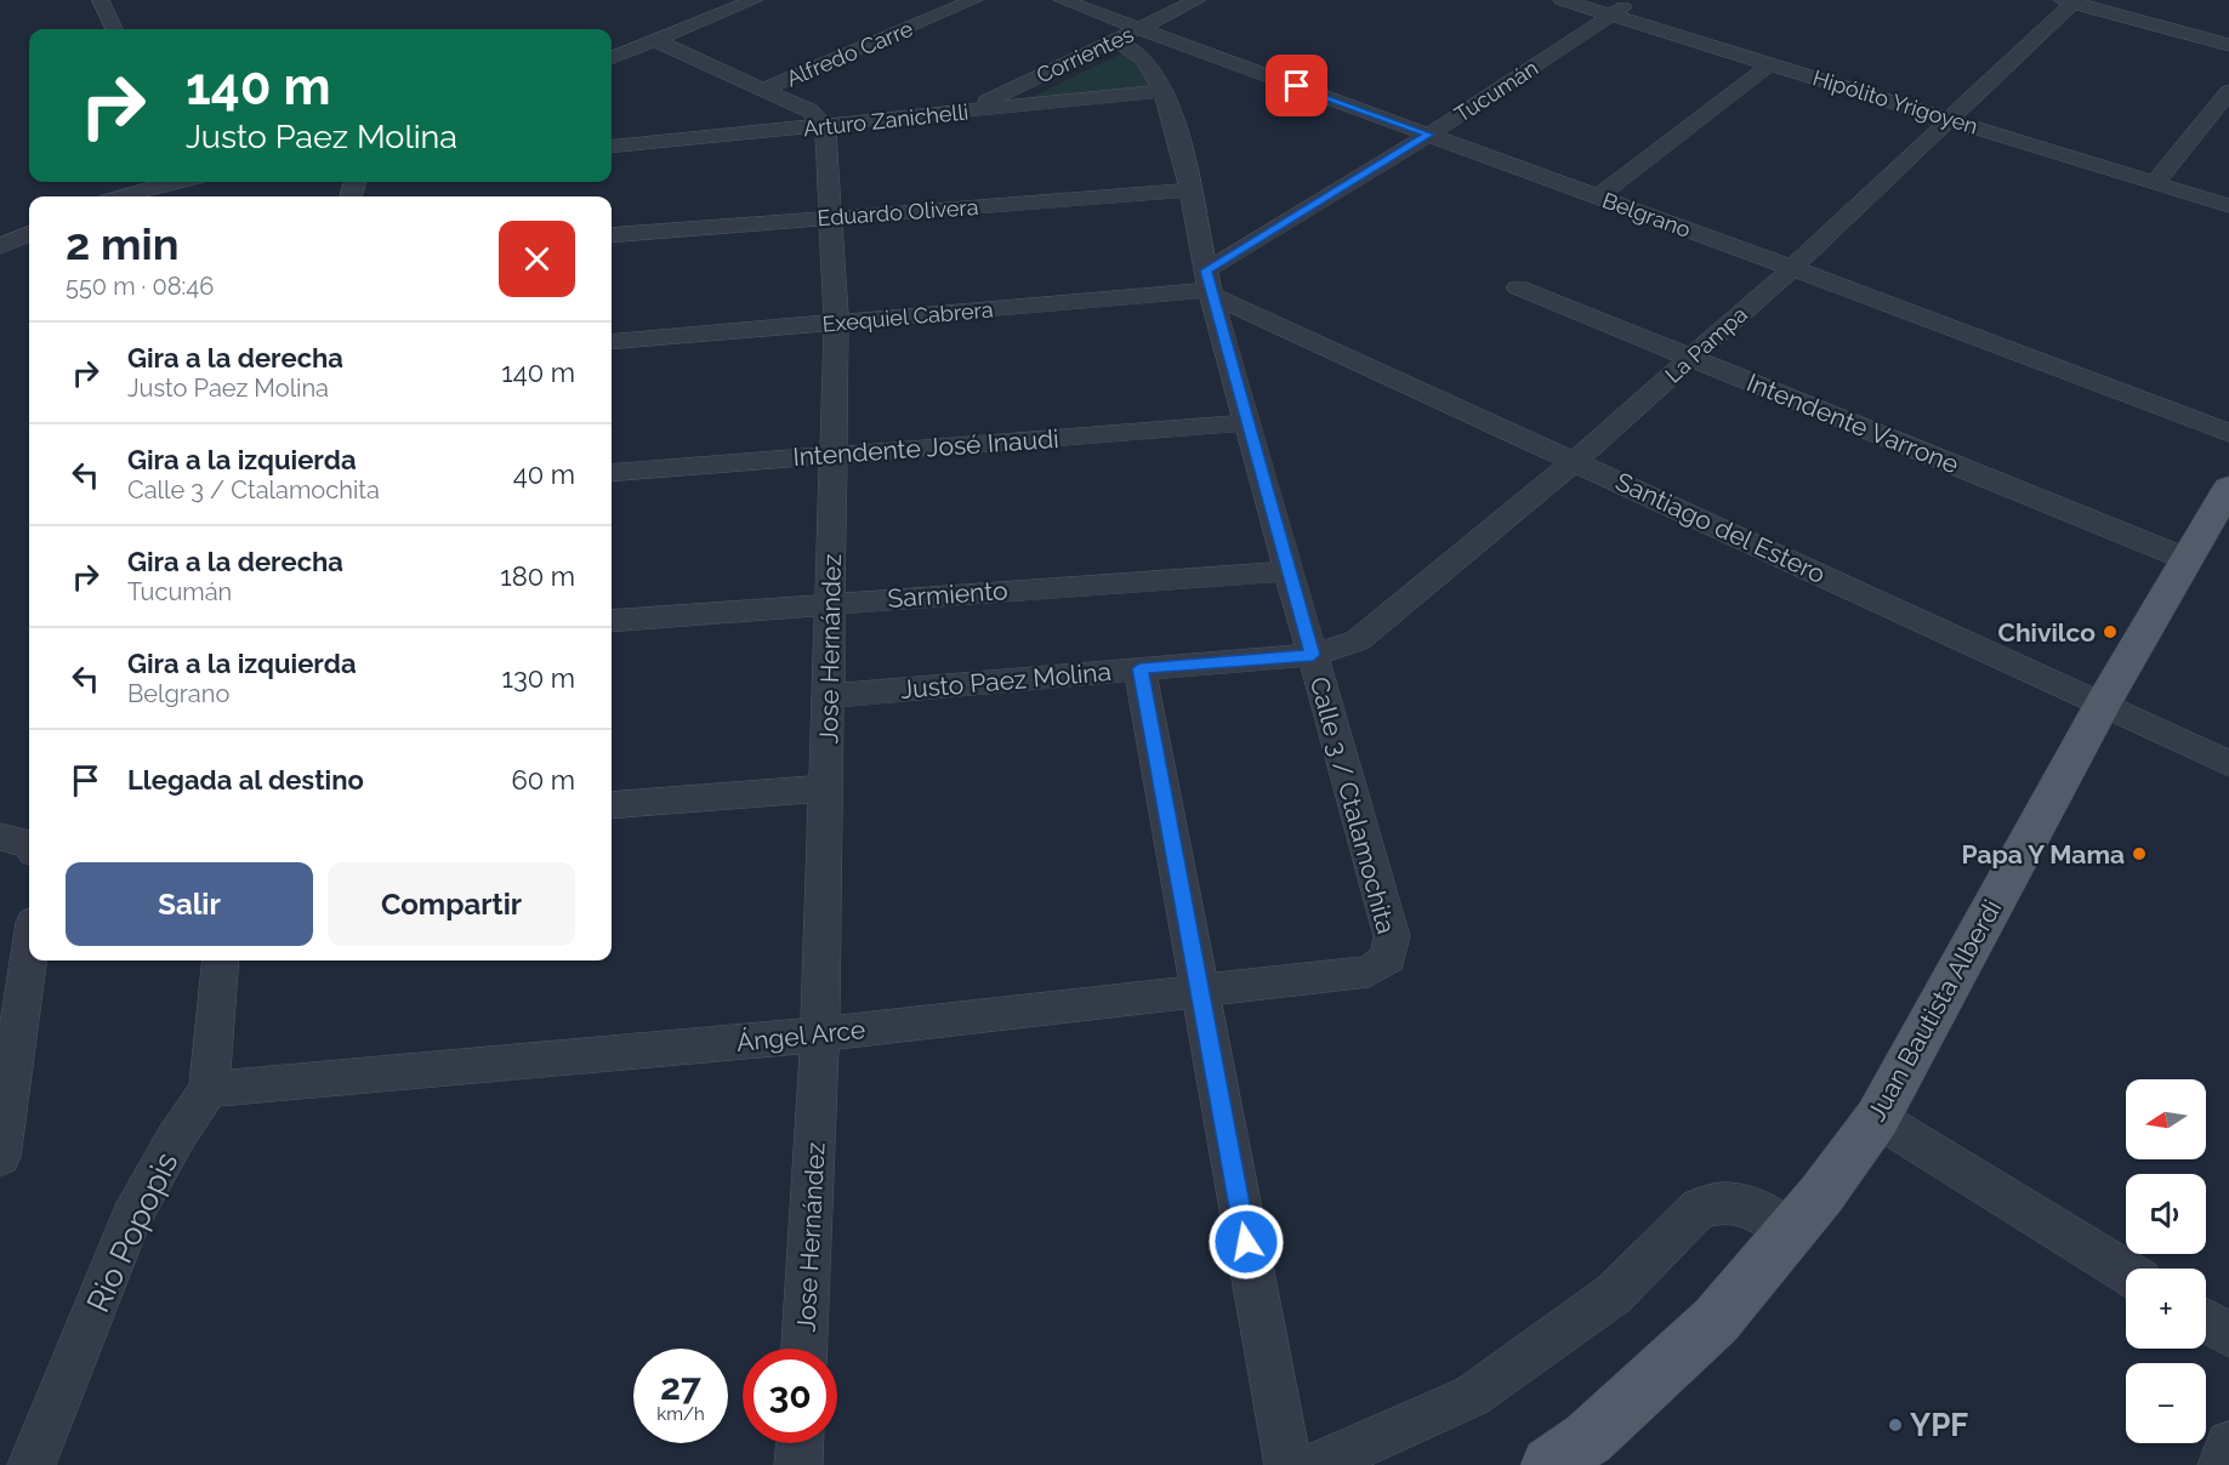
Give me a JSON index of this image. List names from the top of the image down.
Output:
{
  "streets": {
    "main road": ["Juan Bautista Alberdi"],
    "street": [
      "Alfredo Carre",
      "Corrientes",
      "Tucumán",
      "Hipólito Yrigoyen",
      "Arturo Zanichelli",
      "Eduardo Olivera",
      "Belgrano",
      "Exequiel Cabrera",
      "La Pampa",
      "Intendente Varrone",
      "Intendente José Inaudi",
      "Santiago del Estero",
      "Sarmiento",
      "Jose Hernández",
      "Justo Paez Molina",
      "Calle 3 / Ctalamochita",
      "Ángel Arce",
      "Rio Popopis"
    ]
  },
  "crossings": [
    ["Corrientes", "Arturo Zanichelli"],
    ["Corrientes", "Belgrano"],
    ["Corrientes", "Calle 3 / Ctalamochita"],
    ["Tucumán", "Hipólito Yrigoyen"],
    ["Tucumán", "Belgrano"],
    ["Tucumán", "Exequiel Cabrera"],
    ["Tucumán", "Santiago del Estero"],
    ["Tucumán", "Calle 3 / Ctalamochita"],
    ["Hipólito Yrigoyen", "La Pampa"],
    ["Arturo Zanichelli", "Jose Hernández"],
    ["Arturo Zanichelli", "Calle 3 / Ctalamochita"],
    ["Eduardo Olivera", "Jose Hernández"],
    ["Eduardo Olivera", "Calle 3 / Ctalamochita"],
    ["Belgrano", "La Pampa"],
    ["Belgrano", "Calle 3 / Ctalamochita"],
    ["Exequiel Cabrera", "Santiago del Estero"],
    ["Exequiel Cabrera", "Jose Hernández"],
    ["Exequiel Cabrera", "Calle 3 / Ctalamochita"],
    ["La Pampa", "Intendente Varrone"],
    ["La Pampa", "Santiago del Estero"],
    ["La Pampa", "Justo Paez Molina"],
    ["La Pampa", "Calle 3 / Ctalamochita"],
    ["Intendente Varrone", "Juan Bautista Alberdi"],
    ["Intendente José Inaudi", "Jose Hernández"],
    ["Intendente José Inaudi", "Calle 3 / Ctalamochita"],
    ["Santiago del Estero", "Calle 3 / Ctalamochita"],
    ["Santiago del Estero", "Juan Bautista Alberdi"],
    ["Sarmiento", "Jose Hernández"],
    ["Sarmiento", "Calle 3 / Ctalamochita"],
    ["Jose Hernández", "Justo Paez Molina"],
    ["Jose Hernández", "Ángel Arce"],
    ["Justo Paez Molina", "Calle 3 / Ctalamochita"],
    ["Calle 3 / Ctalamochita", "Ángel Arce"],
    ["Ángel Arce", "Rio Popopis"]
  ],
  "places": ["Chivilco", "Papa Y Mama", "YPF"],
  "north": "left",
  "page": {
    "turn": ["140 m", "Justo Paez Molina"],
    "heading": ["2 min", "550 m · 08:46"],
    "list": [
      {
        "name": "Gira a la derecha",
        "note": "Justo Paez Molina",
        "value": "140 m"
      },
      {
        "name": "Gira a la izquierda",
        "note": "Calle 3 / Ctalamochita",
        "value": "40 m"
      },
      {
        "name": "Gira a la derecha",
        "note": "Tucumán",
        "value": "180 m"
      },
      {
        "name": "Gira a la izquierda",
        "note": "Belgrano",
        "value": "130 m"
      },
      {
        "name": "Llegada al destino",
        "value": "60 m"
      }
    ],
    "buttons": ["Salir", "Compartir"],
    "map_buttons": ["+", "−"],
    "speed": "27 km/h",
    "limit": "30"
  }
}
